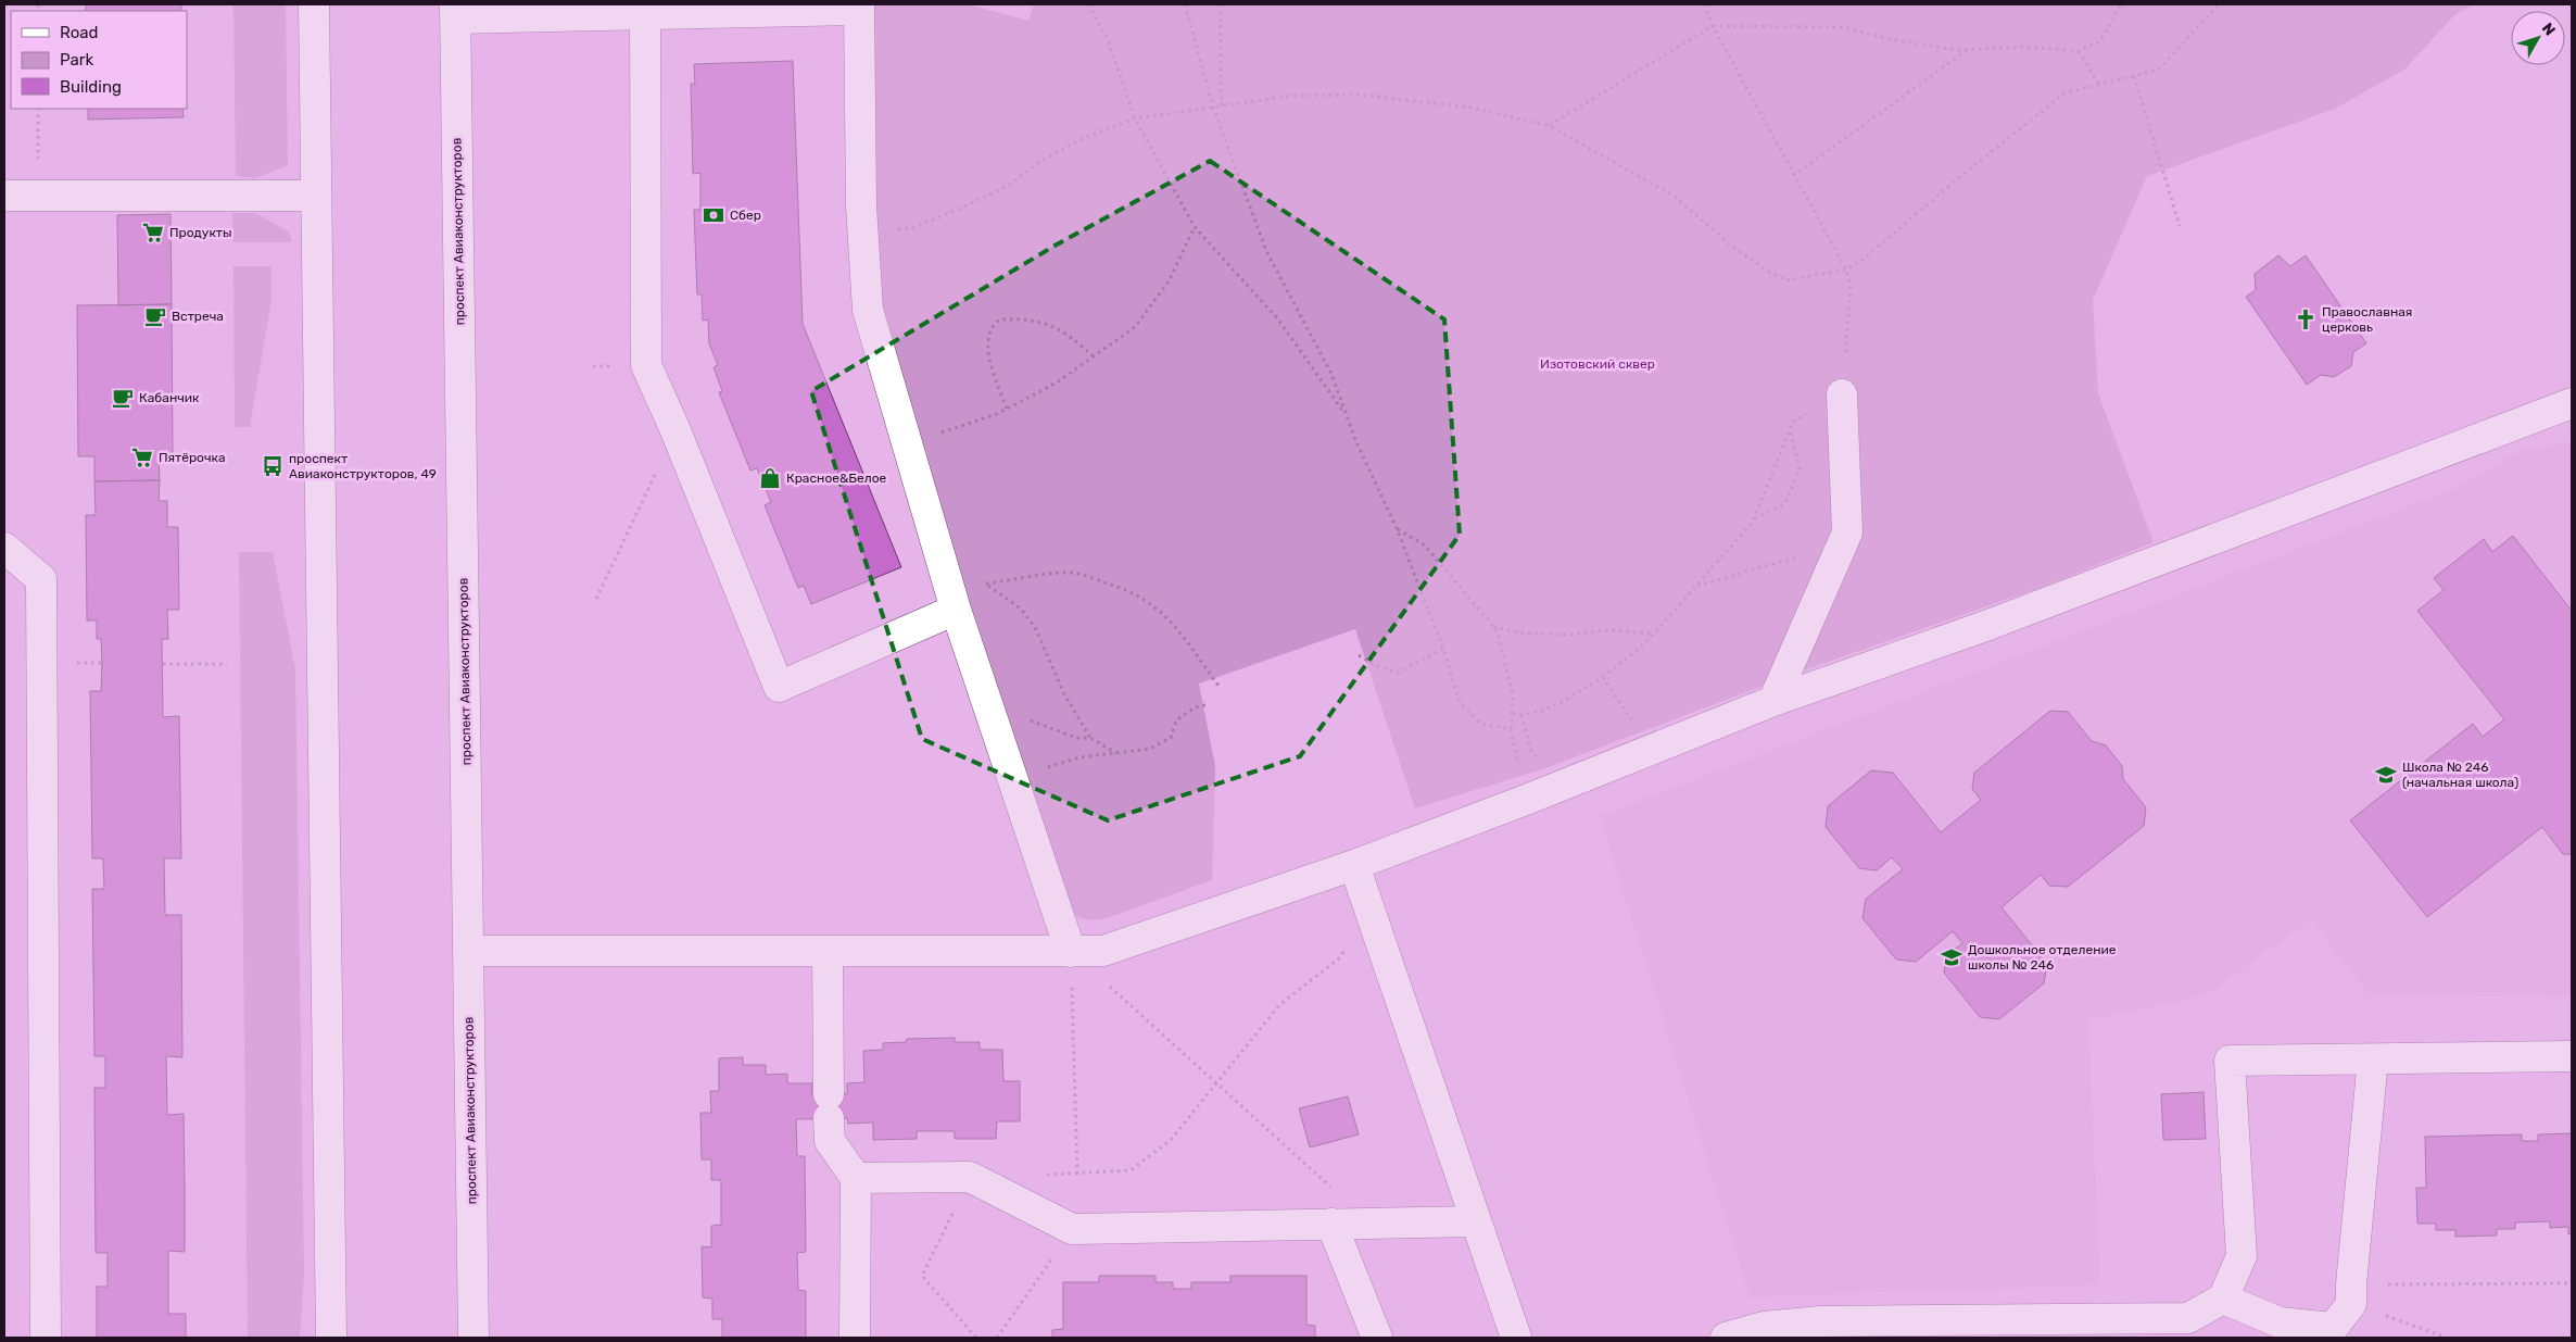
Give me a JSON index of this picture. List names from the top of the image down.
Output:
{
  "streets": {
    "street": ["проспект Авиаконструкторов"]
  },
  "parks": ["Изотовский сквер"],
  "places": {
    "bank": ["Сбер"],
    "supermarket": ["Продукты", "Пятёрочка"],
    "cafe": ["Встреча", "Кабанчик"],
    "church": ["Православная церковь"],
    "bus stop": ["проспект Авиаконструкторов, 49"],
    "shop": ["Красное&Белое"],
    "school or university": ["Школа № 246 (начальная школа)", "Дошкольное отделение школы № 246"]
  },
  "legend": ["Road", "Park", "Building"],
  "north": "top right"
}
